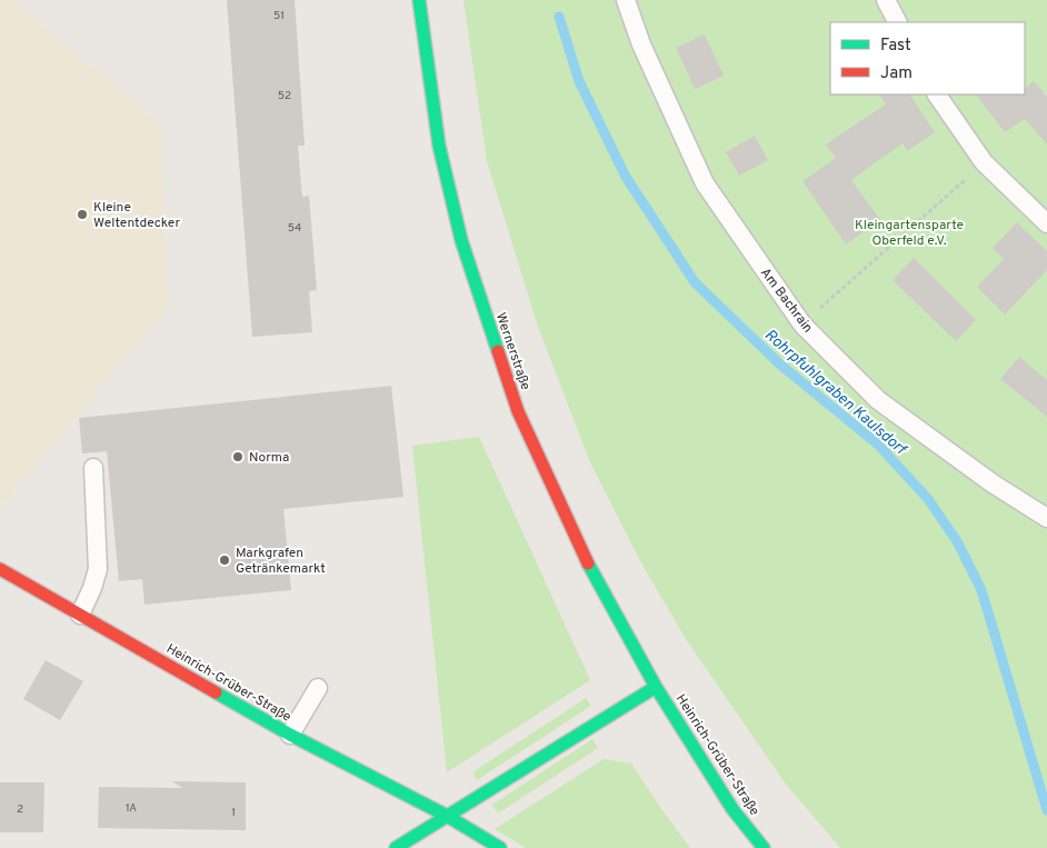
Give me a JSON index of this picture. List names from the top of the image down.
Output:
{
  "streets": {
    "street": ["Wernerstraße", "Heinrich-Grüber-Straße"],
    "lane": ["Am Bachrain"]
  },
  "crossings": [
    ["Wernerstraße", "Heinrich-Grüber-Straße"]
  ],
  "water": ["Rohrpfuhlgraben Kaulsdorf"],
  "parks": ["Kleingartensparte Oberfeld e.V."],
  "places": ["Kleine Weltentdecker", "Norma", "Markgrafen Getränkemarkt"],
  "house_numbers": [
    "51",
    "52",
    "54",
    "1A",
    "2",
    "1"
  ],
  "legend": ["Fast", "Jam"]
}
